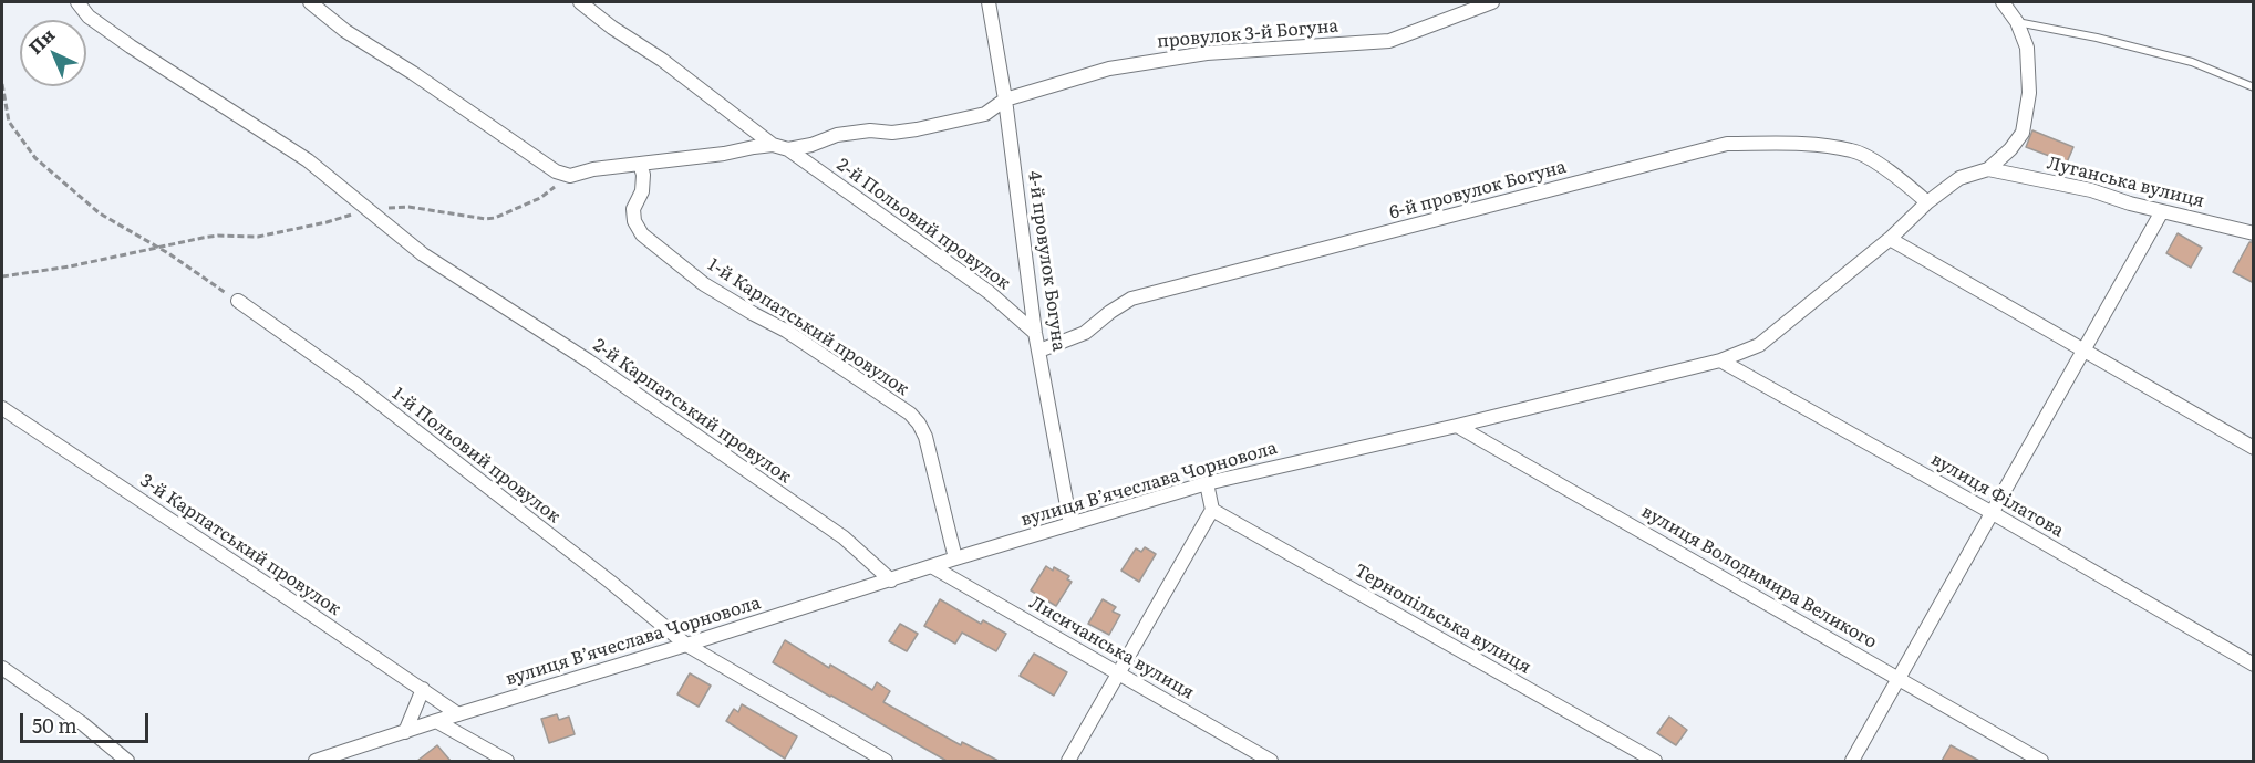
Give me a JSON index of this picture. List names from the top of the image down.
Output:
{
  "streets": {
    "street": [
      "провулок 3-й Богуна",
      "Луганська вулиця",
      "6-й провулок Богуна",
      "2-й Польовий провулок",
      "4-й провулок Богуна",
      "1-й Карпатський провулок",
      "2-й Карпатський провулок",
      "1-й Польовий провулок",
      "вулиця Вʼячеслава Чорновола",
      "вулиця Філатова",
      "3-й Карпатський провулок",
      "вулиця Володимира Великого",
      "Тернопільська вулиця",
      "Лисичанська вулиця"
    ]
  },
  "crossings": [
    ["провулок 3-й Богуна", "2-й Польовий провулок"],
    ["провулок 3-й Богуна", "4-й провулок Богуна"],
    ["Луганська вулиця", "вулиця Вʼячеслава Чорновола"],
    ["6-й провулок Богуна", "4-й провулок Богуна"],
    ["6-й провулок Богуна", "вулиця Вʼячеслава Чорновола"],
    ["2-й Польовий провулок", "4-й провулок Богуна"],
    ["4-й провулок Богуна", "вулиця Вʼячеслава Чорновола"],
    ["1-й Карпатський провулок", "вулиця Вʼячеслава Чорновола"],
    ["2-й Карпатський провулок", "вулиця Вʼячеслава Чорновола"],
    ["1-й Польовий провулок", "вулиця Вʼячеслава Чорновола"],
    ["вулиця Вʼячеслава Чорновола", "вулиця Філатова"],
    ["вулиця Вʼячеслава Чорновола", "3-й Карпатський провулок"],
    ["вулиця Вʼячеслава Чорновола", "вулиця Володимира Великого"],
    ["вулиця Вʼячеслава Чорновола", "Лисичанська вулиця"]
  ],
  "scale_bar": "50 m",
  "north": "top left"
}
